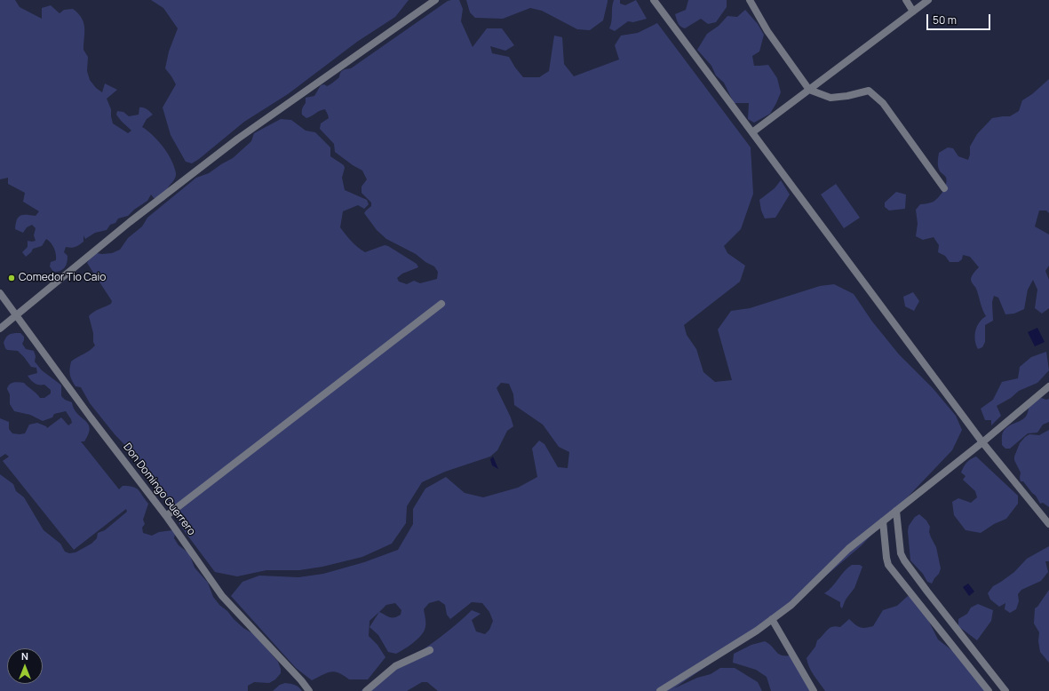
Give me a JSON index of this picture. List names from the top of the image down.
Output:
{
  "streets": {
    "street": ["Don Domingo Guerrero"]
  },
  "places": ["Comedor Tio Caio"],
  "scale_bar": "50 m",
  "north": "top"
}
